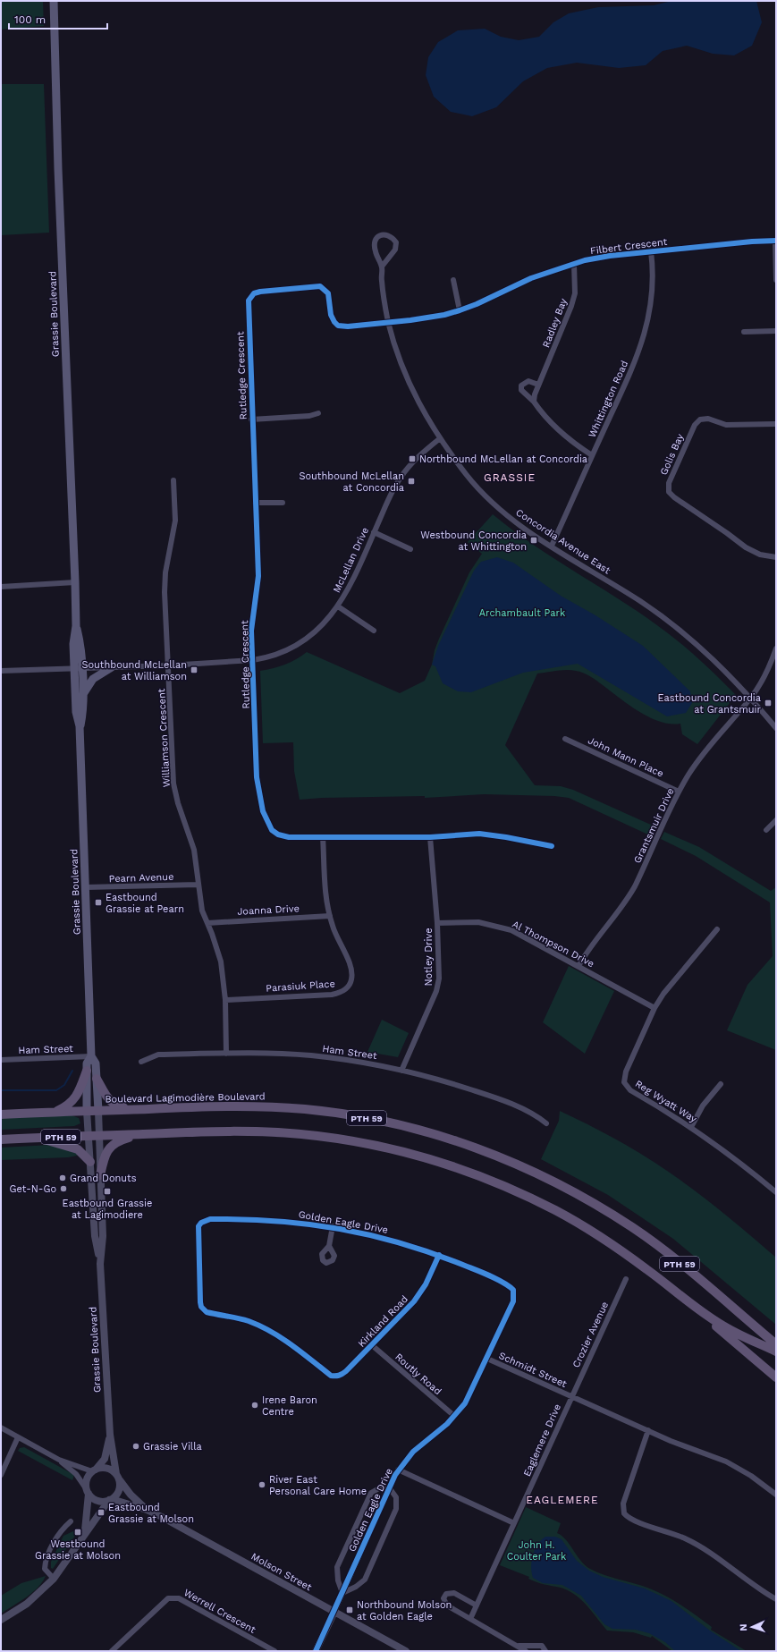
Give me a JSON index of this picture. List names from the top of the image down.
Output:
{
  "streets": {
    "main road": ["Grassie Boulevard", "Boulevard Lagimodière Boulevard", "PTH 59"],
    "street": [
      "Filbert Crescent",
      "Radley Bay",
      "Rutledge Crescent",
      "Whittington Road",
      "Golis Bay",
      "Concordia Avenue East",
      "McLellan Drive",
      "Williamson Crescent",
      "John Mann Place",
      "Grantsmuir Drive",
      "Pearn Avenue",
      "Joanna Drive",
      "Al Thompson Drive",
      "Notley Drive",
      "Parasiuk Place",
      "Ham Street",
      "Reg Wyatt Way",
      "Golden Eagle Drive",
      "Kirkland Road",
      "Crozier Avenue",
      "Schmidt Street",
      "Routly Road",
      "Eaglemere Drive",
      "Molson Street",
      "Werrell Crescent"
    ]
  },
  "crossings": [
    ["Filbert Crescent", "Radley Bay"],
    ["Filbert Crescent", "Rutledge Crescent"],
    ["Filbert Crescent", "Whittington Road"],
    ["Filbert Crescent", "Concordia Avenue East"],
    ["Grassie Boulevard", "McLellan Drive"],
    ["Grassie Boulevard", "Pearn Avenue"],
    ["Grassie Boulevard", "Ham Street"],
    ["Grassie Boulevard", "Boulevard Lagimodière Boulevard"],
    ["Grassie Boulevard", "PTH 59"],
    ["Grassie Boulevard", "Molson Street"],
    ["Rutledge Crescent", "Concordia Avenue East"],
    ["Rutledge Crescent", "McLellan Drive"],
    ["Rutledge Crescent", "Notley Drive"],
    ["Rutledge Crescent", "Parasiuk Place"],
    ["Whittington Road", "Concordia Avenue East"],
    ["Concordia Avenue East", "McLellan Drive"],
    ["Concordia Avenue East", "Grantsmuir Drive"],
    ["McLellan Drive", "Williamson Crescent"],
    ["Williamson Crescent", "Pearn Avenue"],
    ["Williamson Crescent", "Joanna Drive"],
    ["Williamson Crescent", "Parasiuk Place"],
    ["Williamson Crescent", "Ham Street"],
    ["John Mann Place", "Grantsmuir Drive"],
    ["Grantsmuir Drive", "Al Thompson Drive"],
    ["Joanna Drive", "Parasiuk Place"],
    ["Al Thompson Drive", "Notley Drive"],
    ["Al Thompson Drive", "Reg Wyatt Way"],
    ["Notley Drive", "Ham Street"],
    ["Golden Eagle Drive", "Kirkland Road"],
    ["Golden Eagle Drive", "Schmidt Street"],
    ["Golden Eagle Drive", "Routly Road"],
    ["Golden Eagle Drive", "Molson Street"],
    ["Kirkland Road", "Routly Road"],
    ["Crozier Avenue", "Schmidt Street"],
    ["Crozier Avenue", "Eaglemere Drive"],
    ["Schmidt Street", "Eaglemere Drive"]
  ],
  "districts": ["GRASSIE", "EAGLEMERE"],
  "parks": ["Archambault Park", "John H. Coulter Park"],
  "places": {
    "transit": [
      "Northbound McLellan at Concordia",
      "Southbound McLellan at Concordia",
      "Westbound Concordia at Whittington",
      "Southbound McLellan at Williamson",
      "Eastbound Concordia at Grantsmuir",
      "Eastbound Grassie at Pearn",
      "Eastbound Grassie at Lagimodiere",
      "Eastbound Grassie at Molson",
      "Westbound Grassie at Molson",
      "Northbound Molson at Golden Eagle"
    ],
    "other": [
      "Grand Donuts",
      "Get-N-Go",
      "Irene Baron Centre",
      "Grassie Villa",
      "River East Personal Care Home"
    ]
  },
  "scale_bar": "100 m",
  "north": "left"
}
